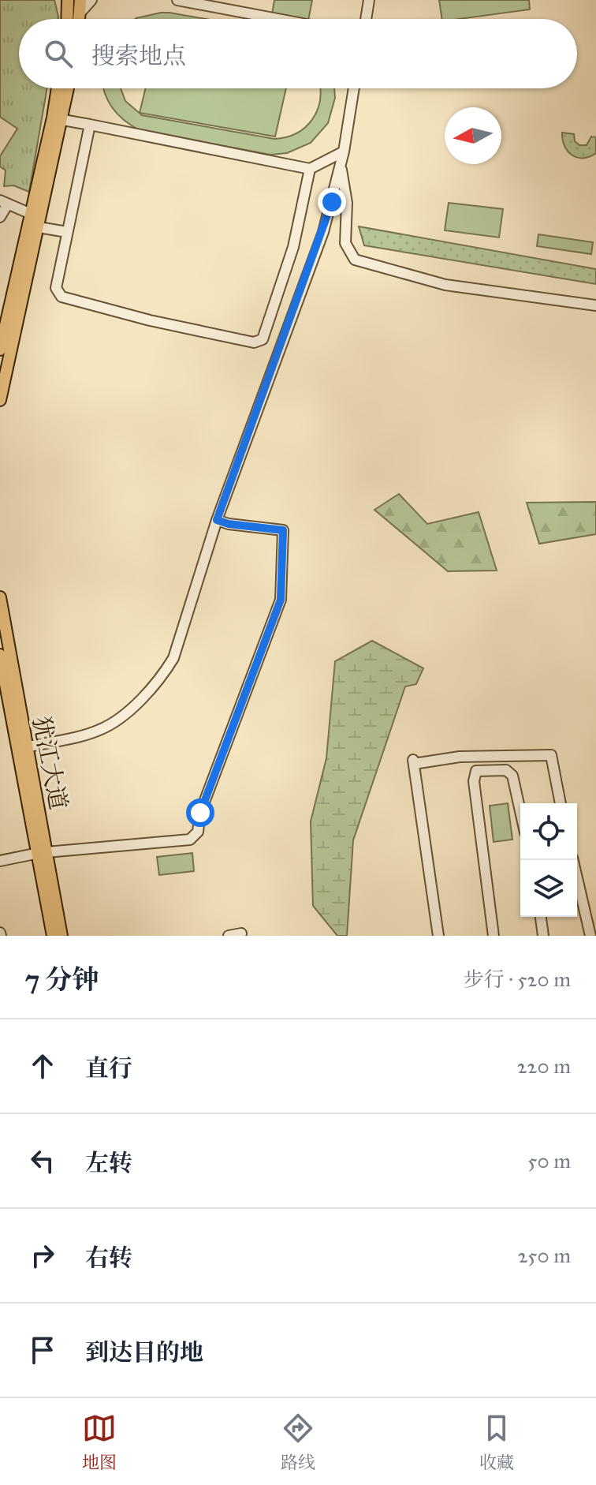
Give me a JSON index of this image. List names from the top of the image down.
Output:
{
  "streets": {
    "main road": ["犹江大道"]
  },
  "north": "left",
  "page": {
    "search": "搜索地点",
    "heading": ["7 分钟", "步行 · 520 m"],
    "list": [
      ["直行", "220 m"],
      ["左转", "50 m"],
      ["右转", "250 m"],
      "到达目的地"
    ],
    "nav": ["地图", "路线", "收藏"]
  }
}
